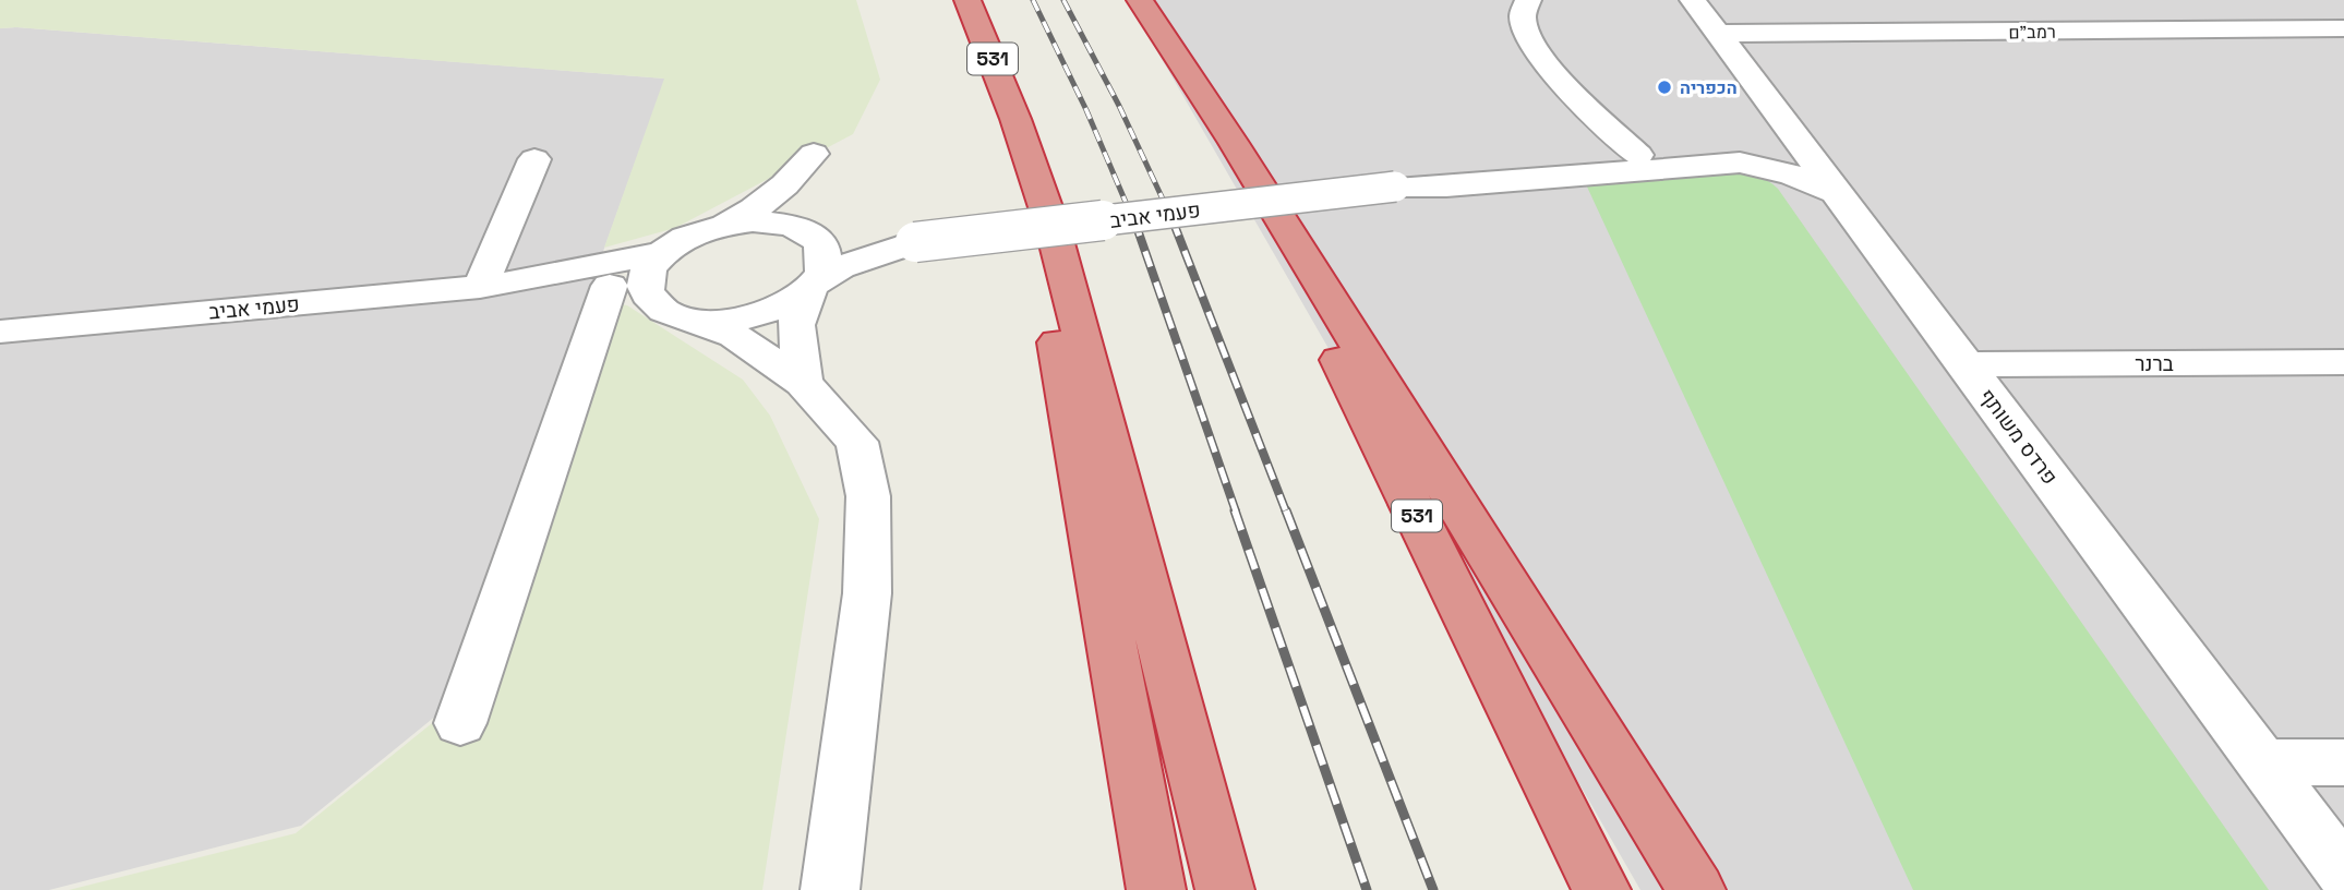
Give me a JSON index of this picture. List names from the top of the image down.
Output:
{
  "streets": {
    "highway": ["531"],
    "street": [
      "רמב\"ם",
      "פעמי אביב",
      "ברנר",
      "פרדס משותף"
    ]
  },
  "crossings": [
    ["רמב\"ם", "פרדס משותף"],
    ["פעמי אביב", "פרדס משותף"],
    ["ברנר", "פרדס משותף"]
  ],
  "places": ["הכפריה"]
}
